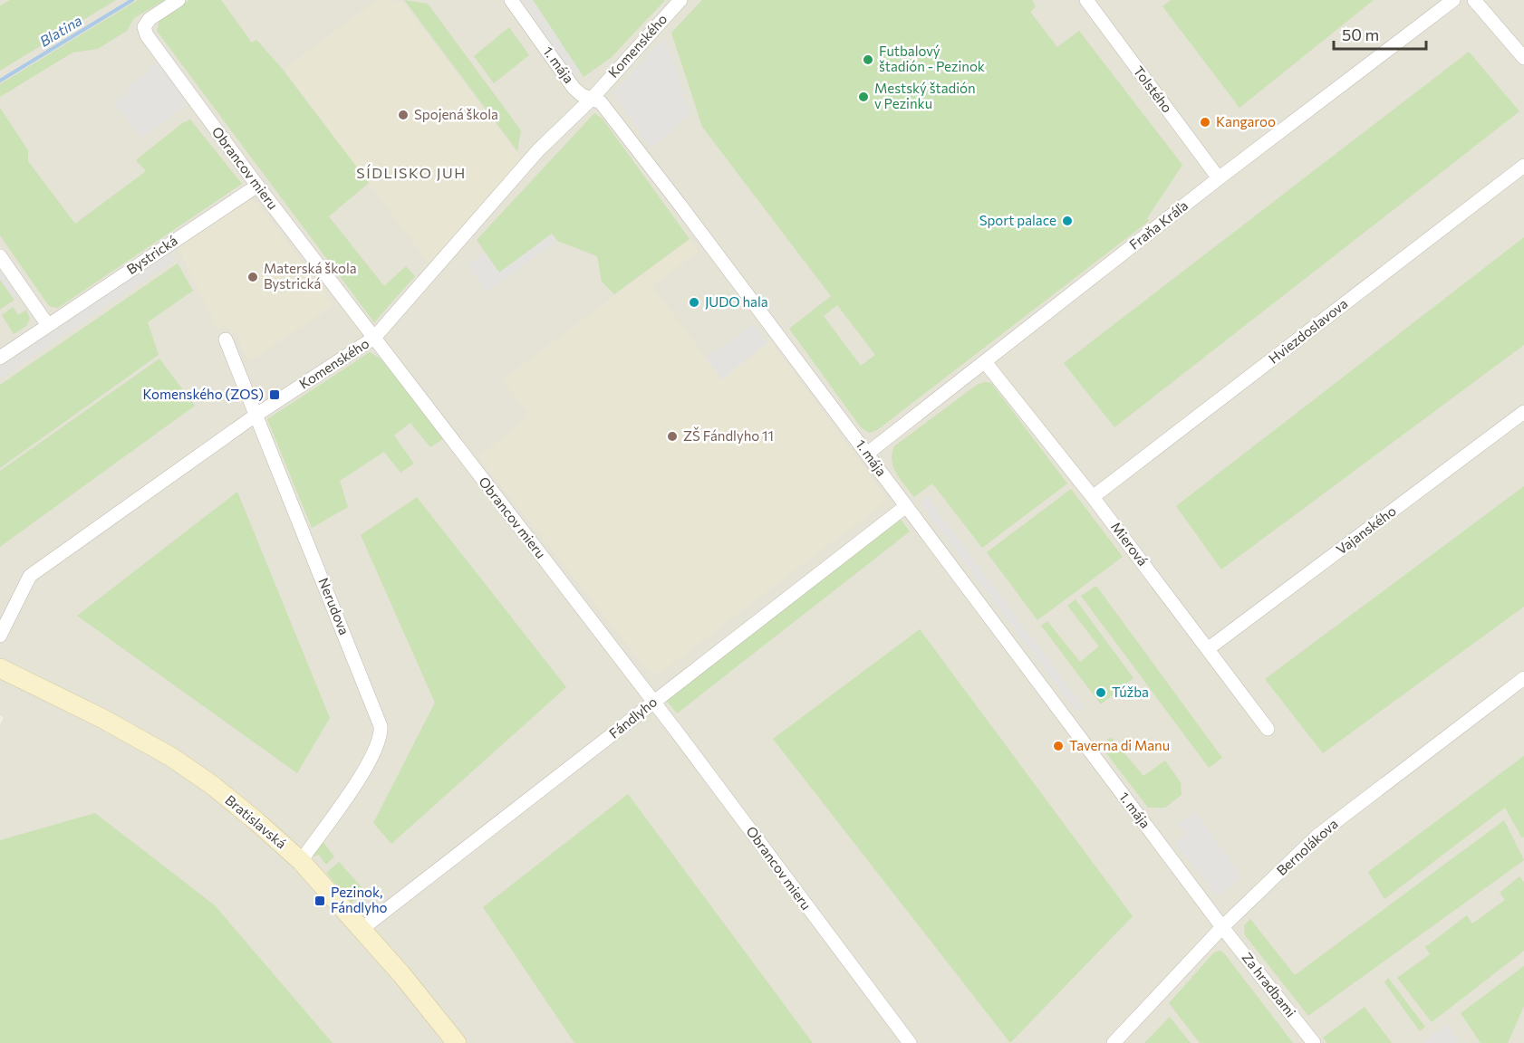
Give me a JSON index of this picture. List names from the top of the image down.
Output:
{
  "streets": {
    "main road": ["Bratislavská"],
    "street": [
      "Komenského",
      "1. mája",
      "Tolstého",
      "Obrancov mieru",
      "Fraňa Kráľa",
      "Bystrická",
      "Hviezdoslavova",
      "Vajanského",
      "Mierová",
      "Nerudova",
      "Fándlyho",
      "Bernolákova",
      "Za hradbami"
    ]
  },
  "crossings": [
    ["Komenského", "1. mája"],
    ["Komenského", "Obrancov mieru"],
    ["Komenského", "Nerudova"],
    ["1. mája", "Fraňa Kráľa"],
    ["1. mája", "Fándlyho"],
    ["1. mája", "Bernolákova"],
    ["1. mája", "Za hradbami"],
    ["Tolstého", "Fraňa Kráľa"],
    ["Obrancov mieru", "Bystrická"],
    ["Obrancov mieru", "Fándlyho"],
    ["Fraňa Kráľa", "Mierová"],
    ["Hviezdoslavova", "Mierová"],
    ["Vajanského", "Mierová"],
    ["Nerudova", "Bratislavská"],
    ["Fándlyho", "Bratislavská"],
    ["Bernolákova", "Za hradbami"]
  ],
  "districts": ["SÍDLISKO JUH"],
  "water": ["Blatina"],
  "places": {
    "other": [
      "Futbalový štadión - Pezinok",
      "Mestský štadión v Pezinku",
      "Spojená škola",
      "Kangaroo",
      "Sport palace",
      "Materská škola Bystrická",
      "JUDO hala",
      "ZŠ Fándlyho 11",
      "Túžba",
      "Taverna di Manu"
    ],
    "transit": ["Komenského (ZOS)", "Pezinok, Fándlyho"]
  },
  "scale_bar": "50 m"
}
